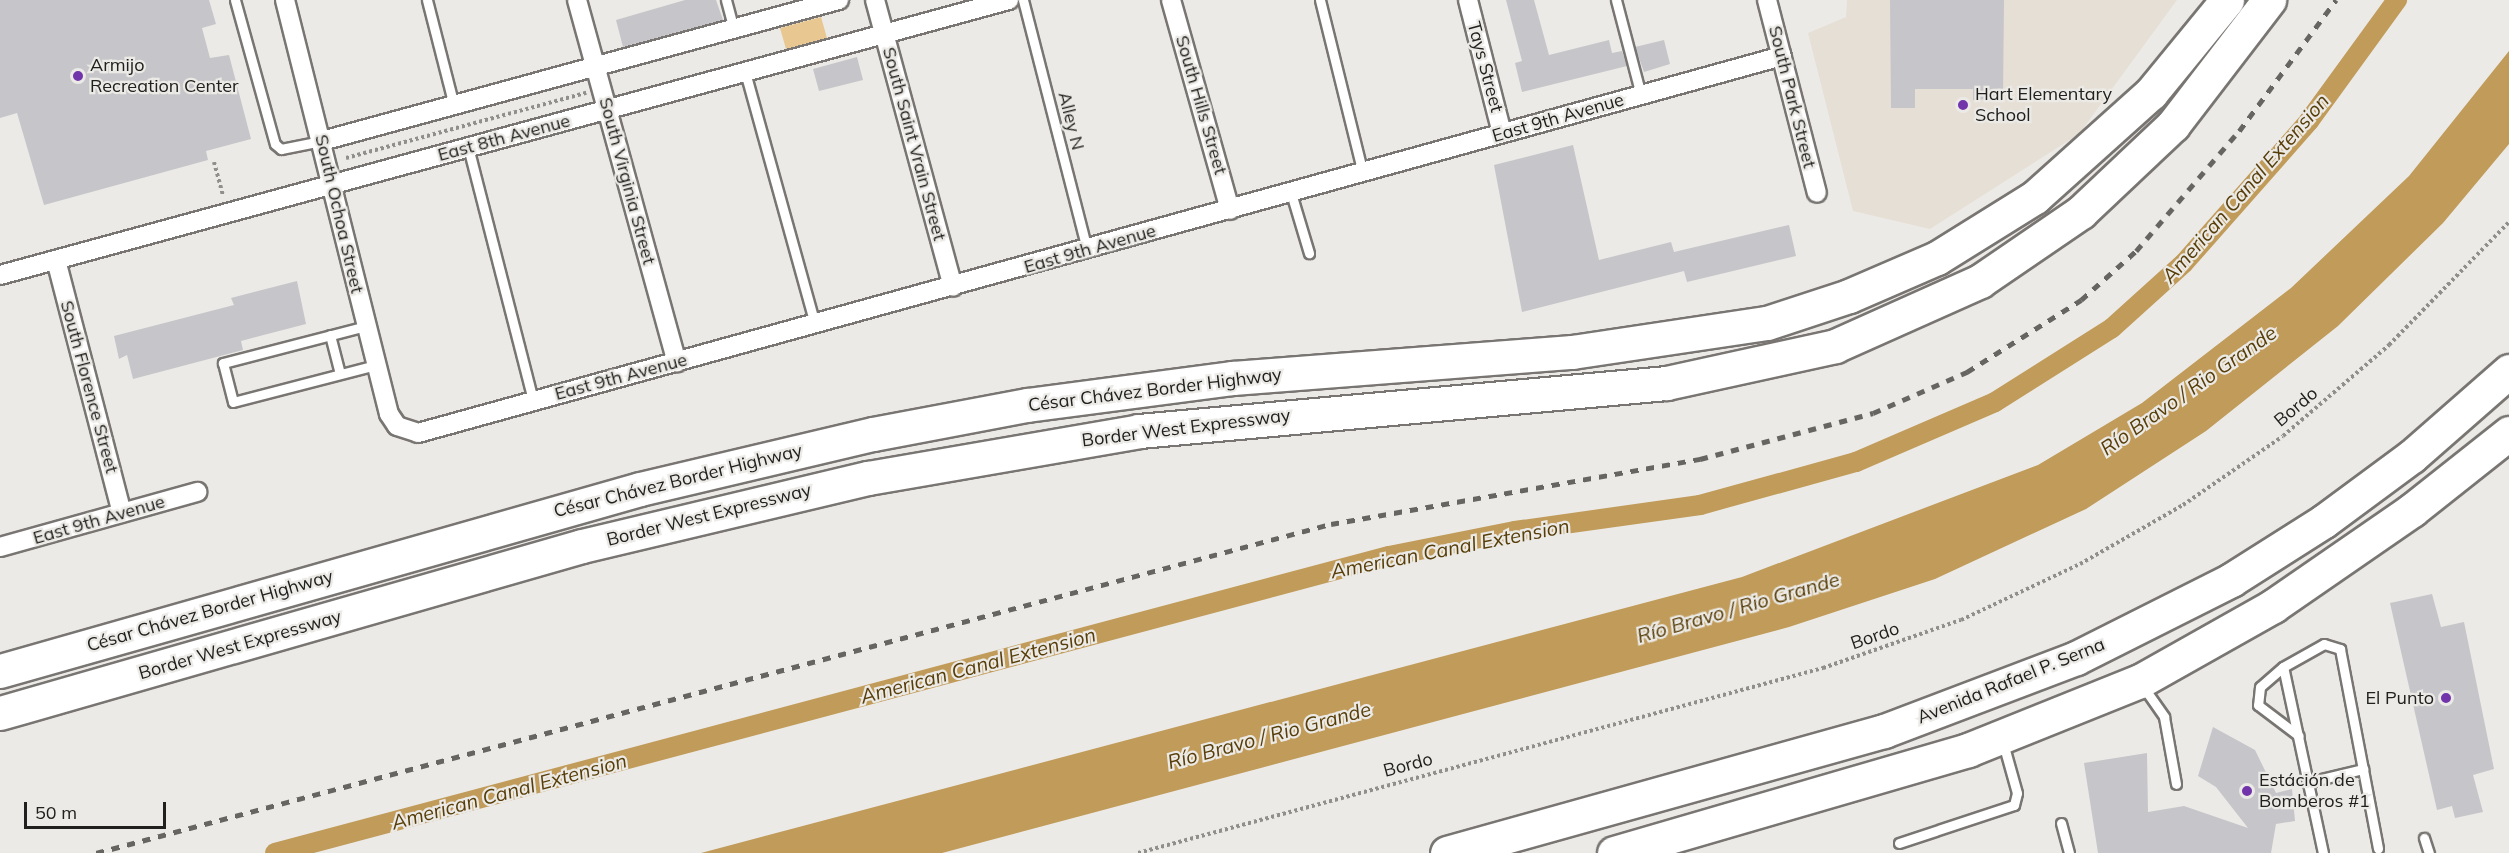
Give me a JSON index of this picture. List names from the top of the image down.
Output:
{
  "streets": {
    "highway": ["César Chávez Border Highway", "Border West Expressway", "Avenida Rafael P. Serna"],
    "street": [
      "Tays Street",
      "South Park Street",
      "South Hills Street",
      "East 9th Avenue",
      "East 8th Avenue",
      "South Saint Vrain Street",
      "South Virginia Street",
      "South Ochoa Street",
      "South Florence Street"
    ],
    "lane": ["Alley N"],
    "path": ["Bordo"]
  },
  "crossings": [
    ["Tays Street", "East 9th Avenue"],
    ["South Park Street", "East 9th Avenue"],
    ["South Hills Street", "East 9th Avenue"],
    ["East 9th Avenue", "Alley N"],
    ["East 9th Avenue", "South Saint Vrain Street"],
    ["East 9th Avenue", "South Virginia Street"],
    ["East 9th Avenue", "South Ochoa Street"],
    ["East 9th Avenue", "South Florence Street"],
    ["East 8th Avenue", "South Saint Vrain Street"],
    ["East 8th Avenue", "South Virginia Street"],
    ["East 8th Avenue", "South Ochoa Street"],
    ["East 8th Avenue", "South Florence Street"]
  ],
  "water": ["American Canal Extension", "Río Bravo / Rio Grande"],
  "places": [
    "Armijo Recreation Center",
    "Hart Elementary School",
    "El Punto",
    "Estáción de Bomberos #1"
  ],
  "scale_bar": "50 m"
}
